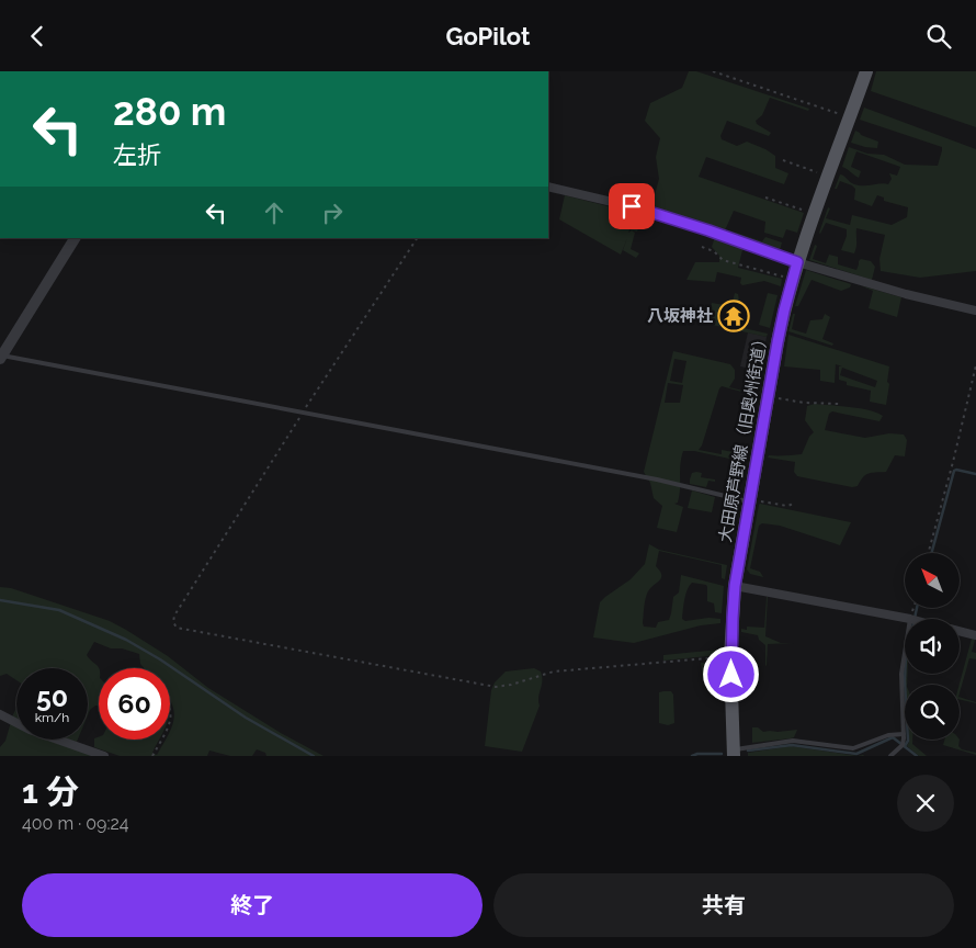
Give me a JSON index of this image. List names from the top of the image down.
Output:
{
  "streets": {
    "main road": ["大田原芦野線（旧奥州街道）"]
  },
  "places": {
    "temple": ["八坂神社"]
  },
  "north": "top left",
  "page": {
    "header": "GoPilot",
    "turn": ["280 m", "左折"],
    "speed": "50 km/h",
    "limit": "60",
    "heading": ["1 分", "400 m · 09:24"],
    "buttons": ["終了", "共有"]
  }
}
